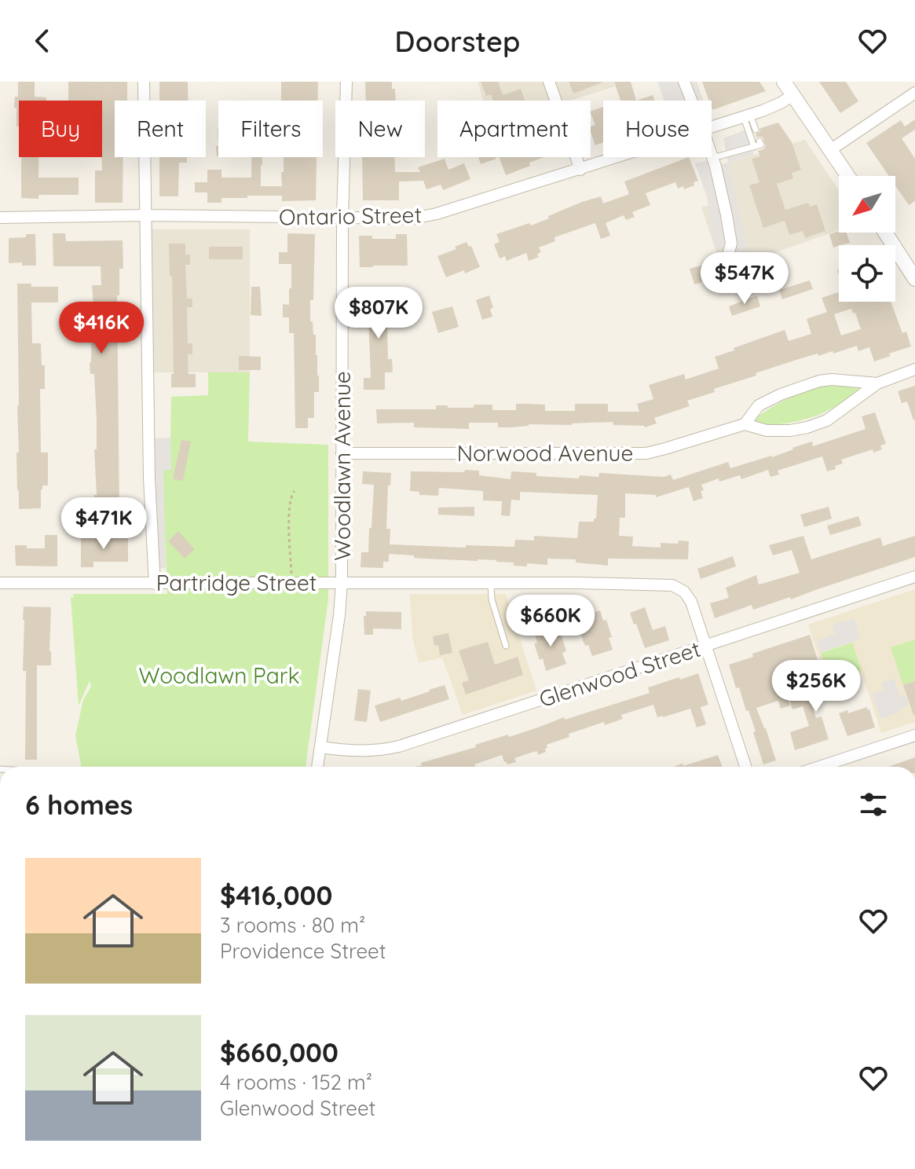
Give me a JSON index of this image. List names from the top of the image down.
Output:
{
  "streets": {
    "street": [
      "Ontario Street",
      "Norwood Avenue",
      "Woodlawn Avenue",
      "Partridge Street",
      "Glenwood Street"
    ]
  },
  "crossings": [
    ["Ontario Street", "Woodlawn Avenue"],
    ["Norwood Avenue", "Woodlawn Avenue"],
    ["Woodlawn Avenue", "Partridge Street"],
    ["Woodlawn Avenue", "Glenwood Street"],
    ["Partridge Street", "Glenwood Street"]
  ],
  "parks": ["Woodlawn Park"],
  "north": "bottom left",
  "page": {
    "header": "Doorstep",
    "chip": [
      "Buy",
      "Rent",
      "Filters",
      "New",
      "Apartment",
      "House"
    ],
    "price": [
      "$547K",
      "$807K",
      "$416K",
      "$471K",
      "$660K",
      "$256K"
    ],
    "heading": "6 homes",
    "list": [
      {
        "name": "$416,000",
        "note": "3 rooms · 80 m² · Providence Street"
      },
      {
        "name": "$660,000",
        "note": "4 rooms · 152 m² · Glenwood Street"
      }
    ]
  }
}
